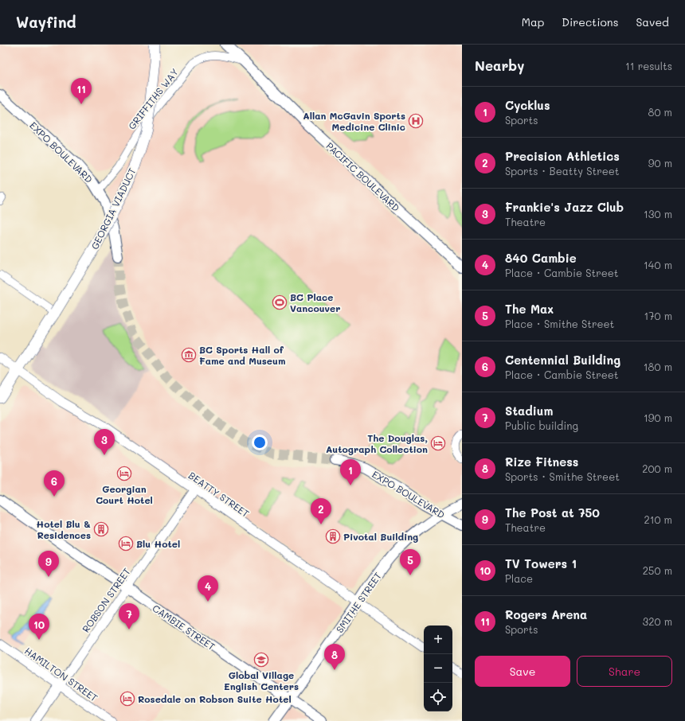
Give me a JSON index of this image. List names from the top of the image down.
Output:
{
  "streets": {
    "main road": [
      "EXPO BOULEVARD",
      "PACIFIC BOULEVARD",
      "GEORGIA VIADUCT",
      "SMITHE STREET",
      "CAMBIE STREET"
    ],
    "street": [
      "GRIFFITHS WAY",
      "BEATTY STREET",
      "ROBSON STREET",
      "HAMILTON STREET"
    ]
  },
  "crossings": [
    ["GRIFFITHS WAY", "EXPO BOULEVARD"],
    ["GRIFFITHS WAY", "PACIFIC BOULEVARD"],
    ["EXPO BOULEVARD", "SMITHE STREET"],
    ["GEORGIA VIADUCT", "BEATTY STREET"],
    ["BEATTY STREET", "ROBSON STREET"],
    ["BEATTY STREET", "SMITHE STREET"],
    ["ROBSON STREET", "CAMBIE STREET"],
    ["ROBSON STREET", "HAMILTON STREET"],
    ["SMITHE STREET", "CAMBIE STREET"]
  ],
  "places": {
    "hospital": ["Allan McGavin Sports Medicine Clinic"],
    "sports": ["BC Place Vancouver"],
    "museum": ["BC Sports Hall of Fame and Museum"],
    "hotel": [
      "The Douglas, Autograph Collection",
      "Georgian Court Hotel",
      "Blu Hotel",
      "Rosedale on Robson Suite Hotel"
    ],
    "building": ["Hotel Blu & Residences", "Pivotal Building"],
    "school or university": ["Global Village English Centers"]
  },
  "page": {
    "header": "Wayfind",
    "nav": ["Map", "Directions", "Saved"],
    "heading": ["Nearby", "11 results"],
    "pins": [
      "11",
      "3",
      "1",
      "6",
      "2",
      "5",
      "9",
      "4",
      "7",
      "10",
      "8"
    ],
    "list": [
      {
        "mark": "1",
        "name": "Cycklus",
        "note": "Sports",
        "value": "80 m"
      },
      {
        "mark": "2",
        "name": "Precision Athletics",
        "note": "Sports · Beatty Street",
        "value": "90 m"
      },
      {
        "mark": "3",
        "name": "Frankie's Jazz Club",
        "note": "Theatre",
        "value": "130 m"
      },
      {
        "mark": "4",
        "name": "840 Cambie",
        "note": "Place · Cambie Street",
        "value": "140 m"
      },
      {
        "mark": "5",
        "name": "The Max",
        "note": "Place · Smithe Street",
        "value": "170 m"
      },
      {
        "mark": "6",
        "name": "Centennial Building",
        "note": "Place · Cambie Street",
        "value": "180 m"
      },
      {
        "mark": "7",
        "name": "Stadium",
        "note": "Public building",
        "value": "190 m"
      },
      {
        "mark": "8",
        "name": "Rize Fitness",
        "note": "Sports · Smithe Street",
        "value": "200 m"
      },
      {
        "mark": "9",
        "name": "The Post at 750",
        "note": "Theatre",
        "value": "210 m"
      },
      {
        "mark": "10",
        "name": "TV Towers 1",
        "note": "Place",
        "value": "250 m"
      },
      {
        "mark": "11",
        "name": "Rogers Arena",
        "note": "Sports",
        "value": "320 m"
      }
    ],
    "map_buttons": ["+", "−"],
    "buttons": ["Save", "Share"]
  }
}
